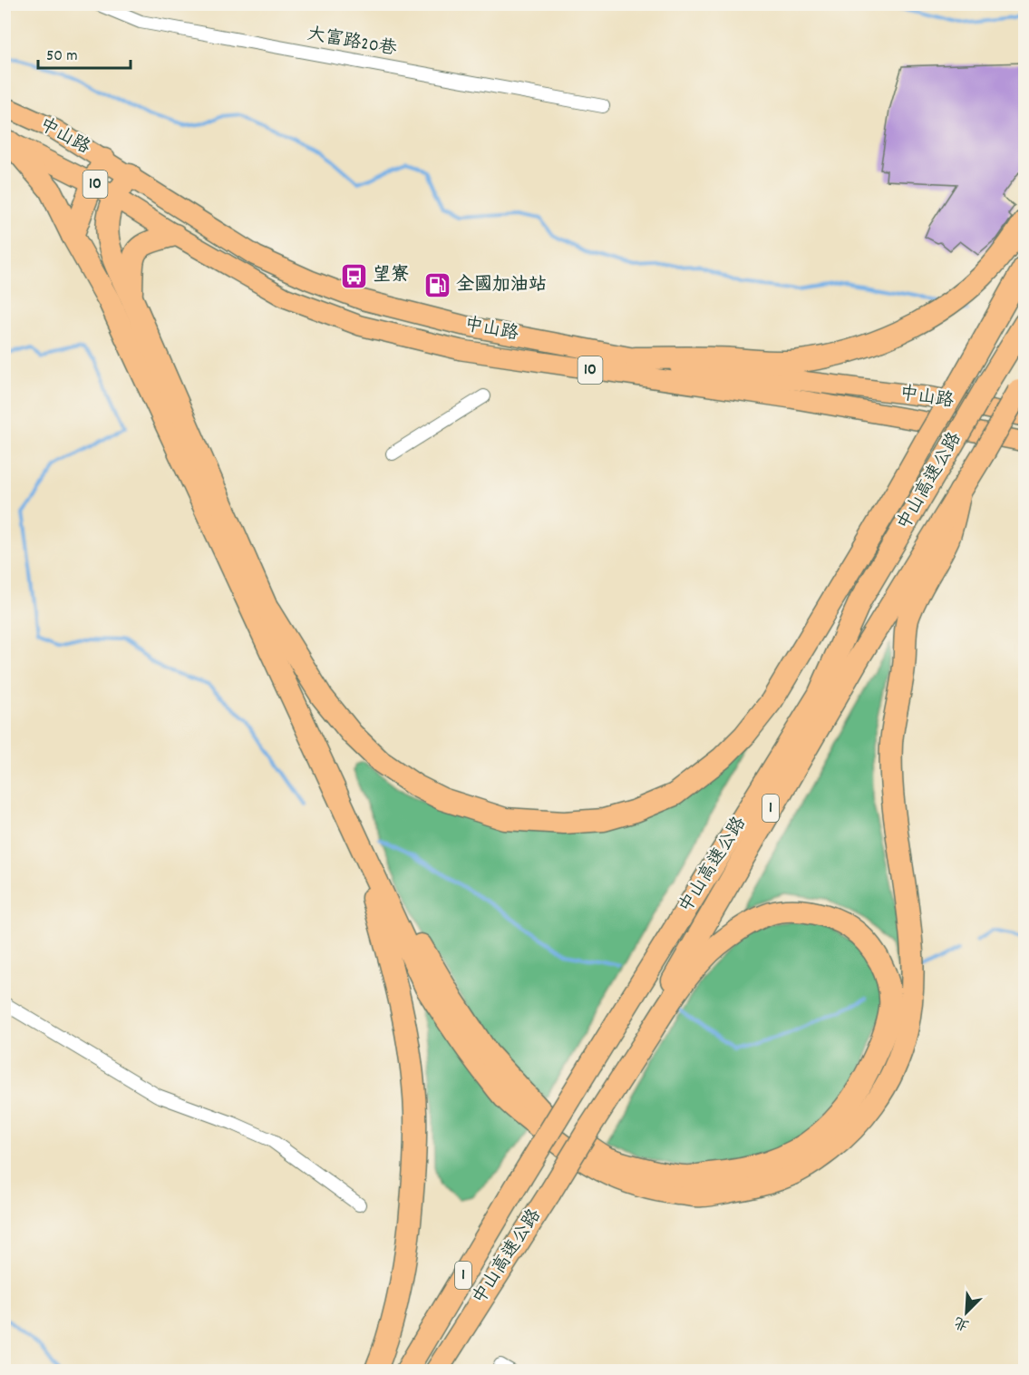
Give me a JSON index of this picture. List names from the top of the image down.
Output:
{
  "streets": {
    "highway": ["中山高速公路", "1"],
    "main road": ["中山路", "10"],
    "street": ["大富路20巷"]
  },
  "places": {
    "bus stop": ["望寮"],
    "fuel station": ["全國加油站"]
  },
  "scale_bar": "50 m",
  "north": "bottom left"
}
